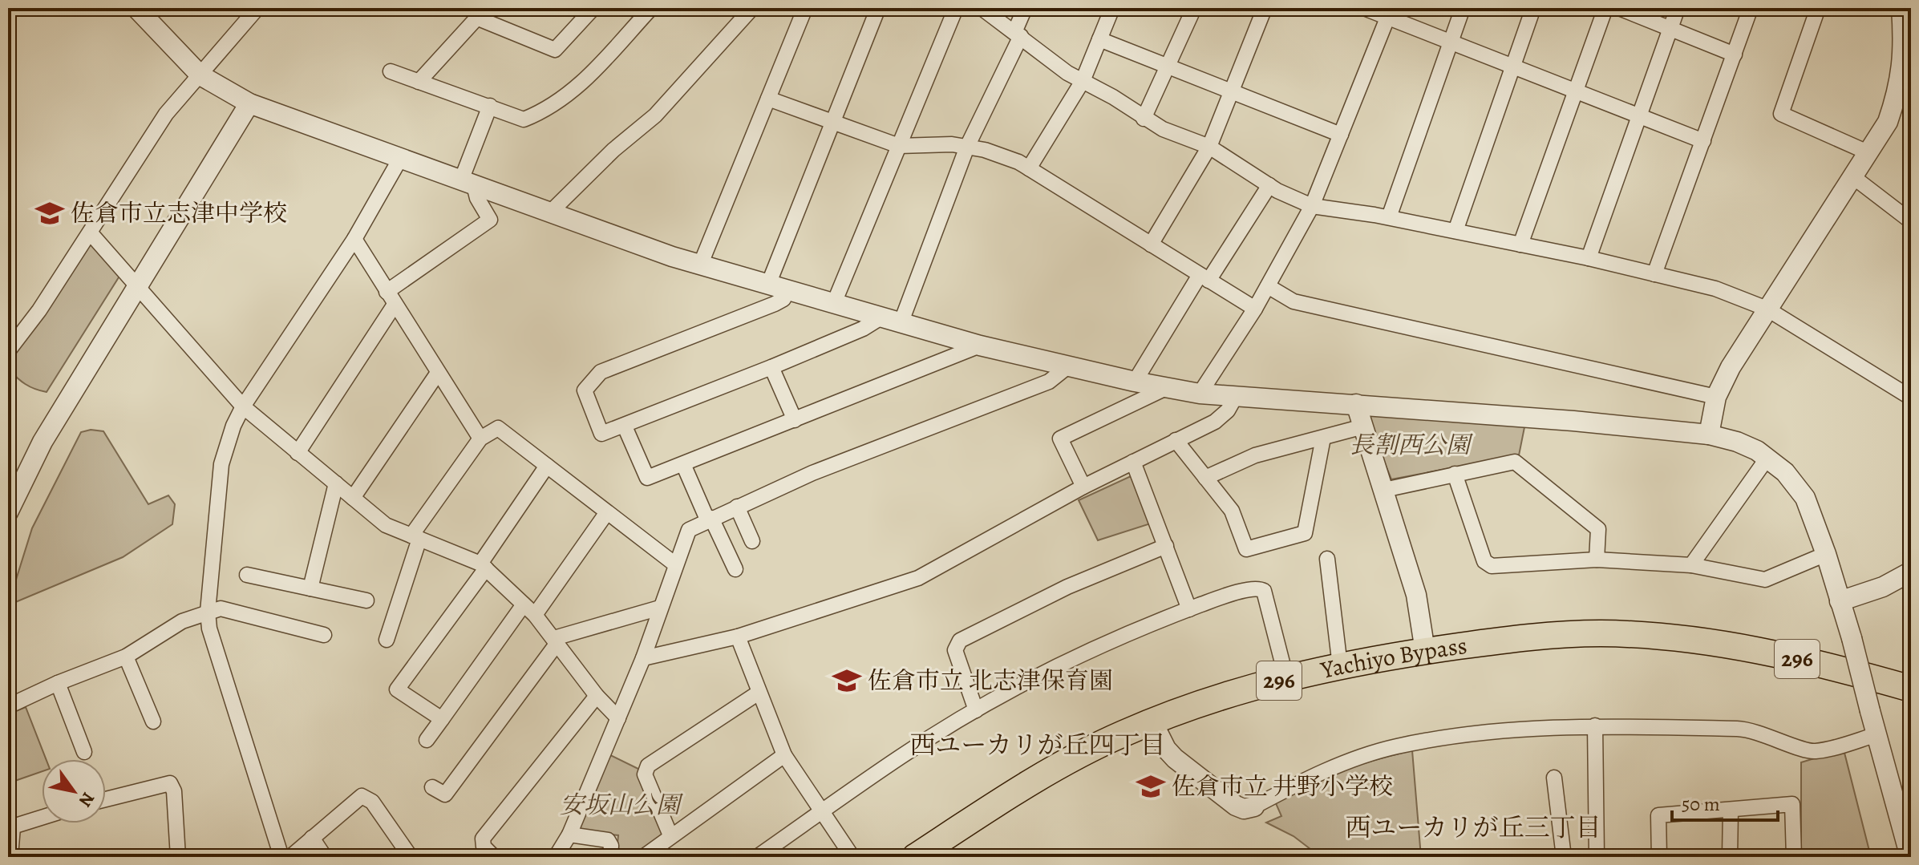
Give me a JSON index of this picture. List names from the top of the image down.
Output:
{
  "streets": {
    "highway": ["Yachiyo Bypass", "296"]
  },
  "districts": ["西ユーカリが丘四丁目", "西ユーカリが丘三丁目"],
  "parks": ["長割西公園", "安坂山公園"],
  "places": {
    "school or university": ["佐倉市立志津中学校", "佐倉市立 北志津保育園", "佐倉市立 井野小学校"]
  },
  "scale_bar": "50 m",
  "north": "bottom right"
}
